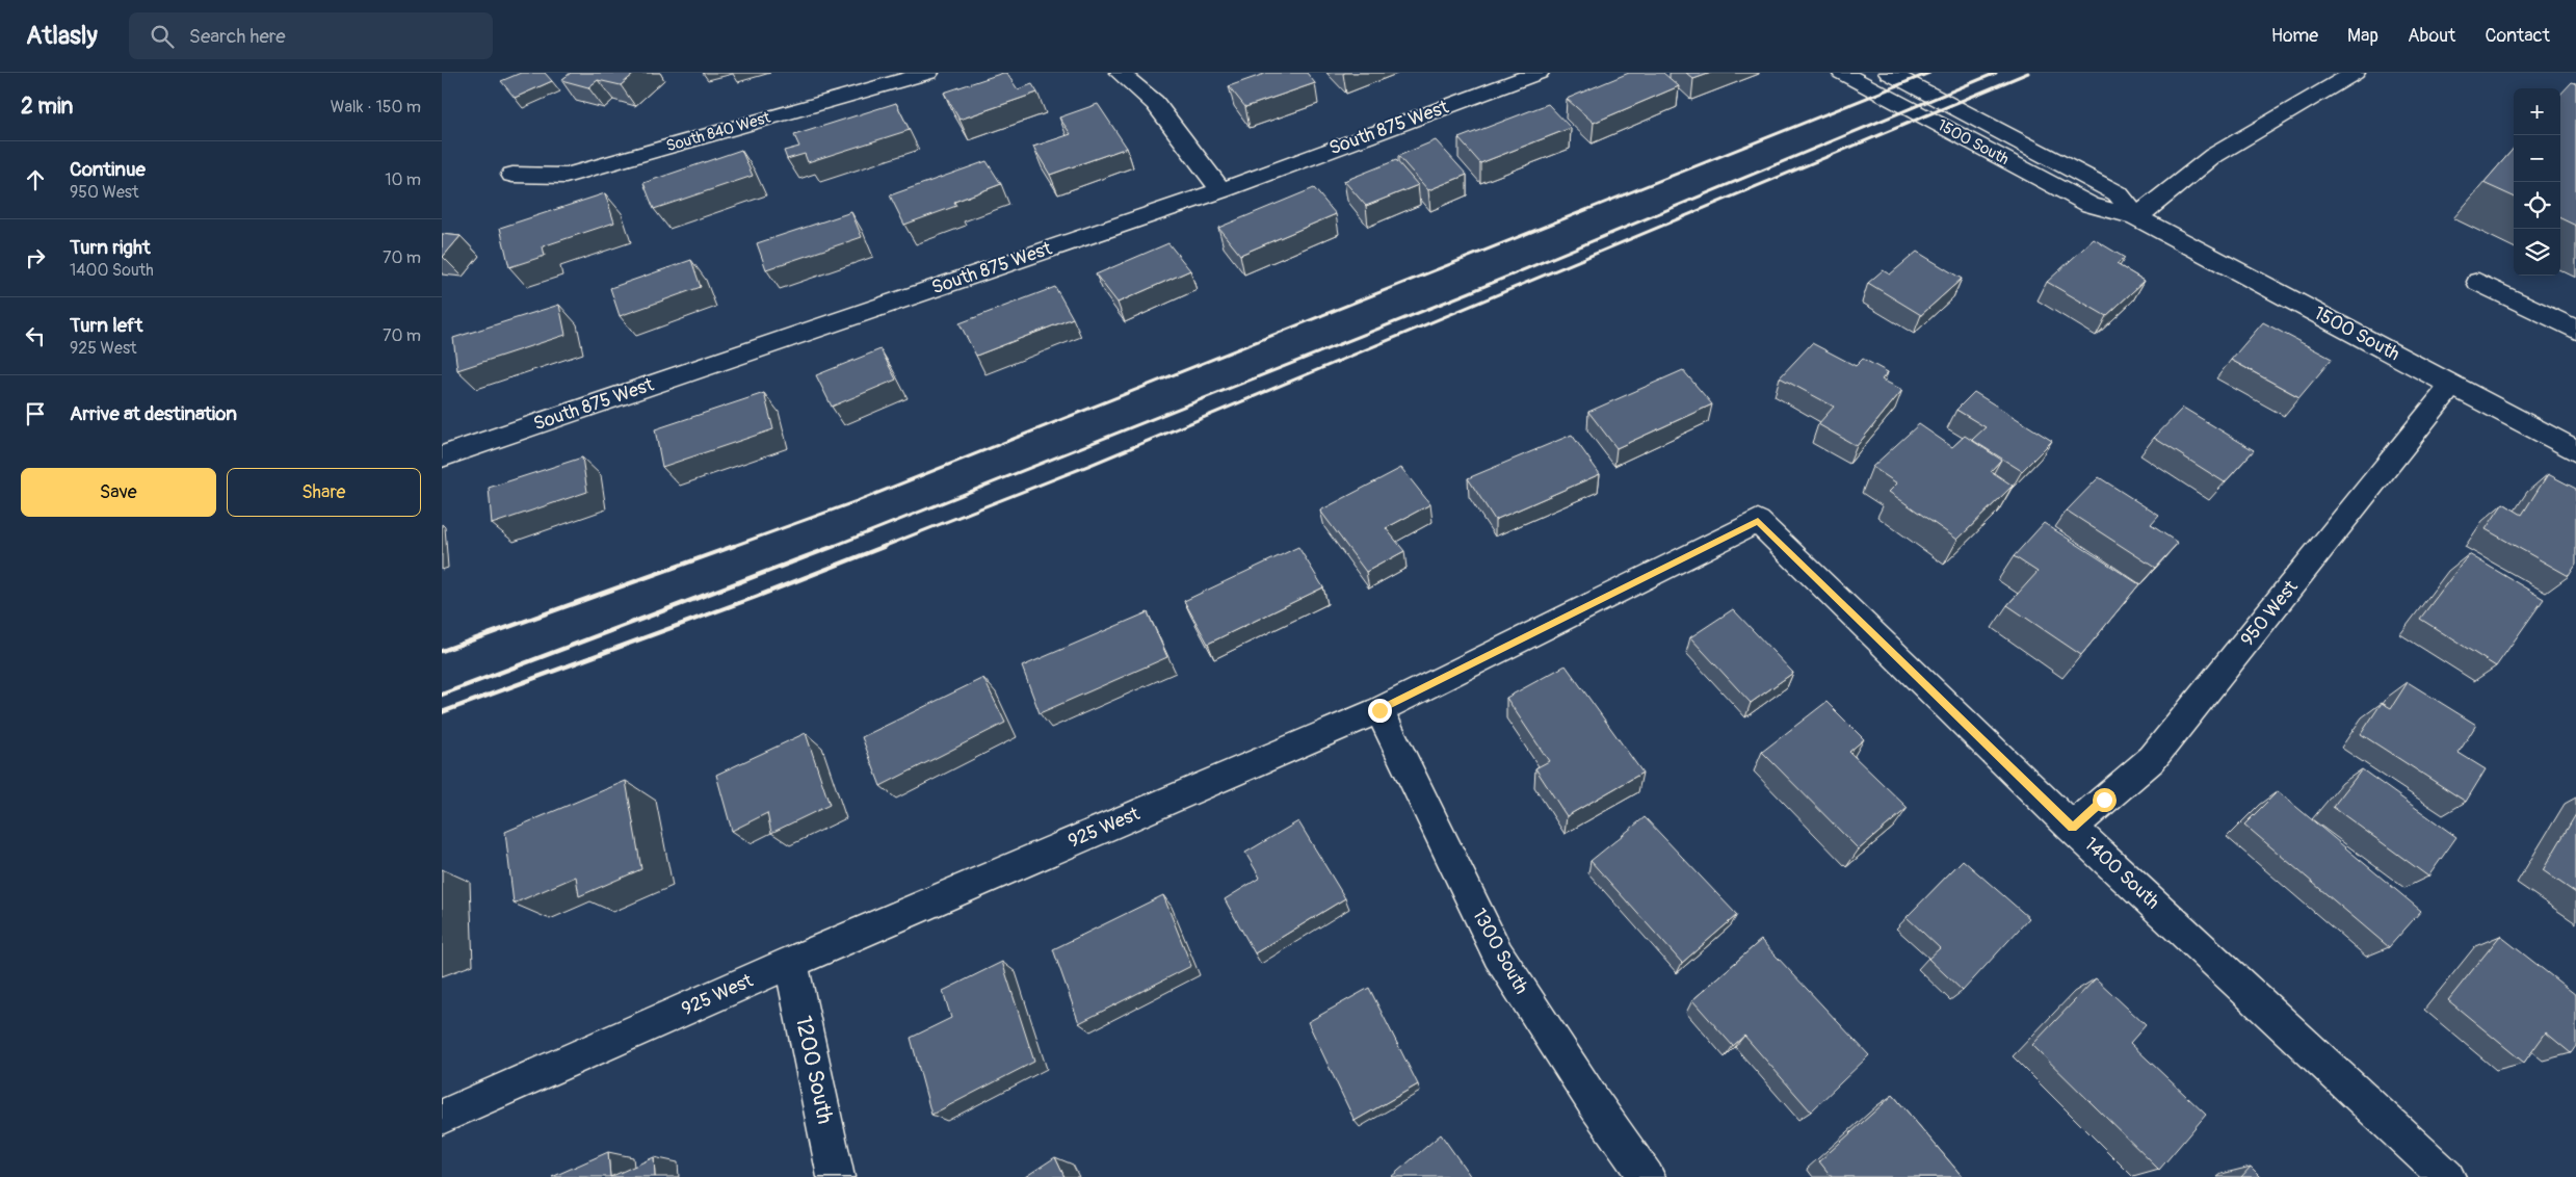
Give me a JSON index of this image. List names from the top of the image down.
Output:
{
  "streets": {
    "street": [
      "South 875 West",
      "South 840 West",
      "1500 South",
      "950 West",
      "925 West",
      "1400 South",
      "1300 South",
      "1200 South"
    ]
  },
  "crossings": [
    ["1500 South", "950 West"],
    ["950 West", "1400 South"],
    ["925 West", "1400 South"],
    ["925 West", "1300 South"],
    ["925 West", "1200 South"]
  ],
  "page": {
    "header": "Atlasly",
    "search": "Search here",
    "nav": [
      "Home",
      "Map",
      "About",
      "Contact"
    ],
    "heading": ["2 min", "Walk · 150 m"],
    "map_buttons": ["+", "−"],
    "list": [
      ["Continue", "950 West", "10 m"],
      ["Turn right", "1400 South", "70 m"],
      ["Turn left", "925 West", "70 m"],
      "Arrive at destination"
    ],
    "buttons": ["Save", "Share"]
  }
}
